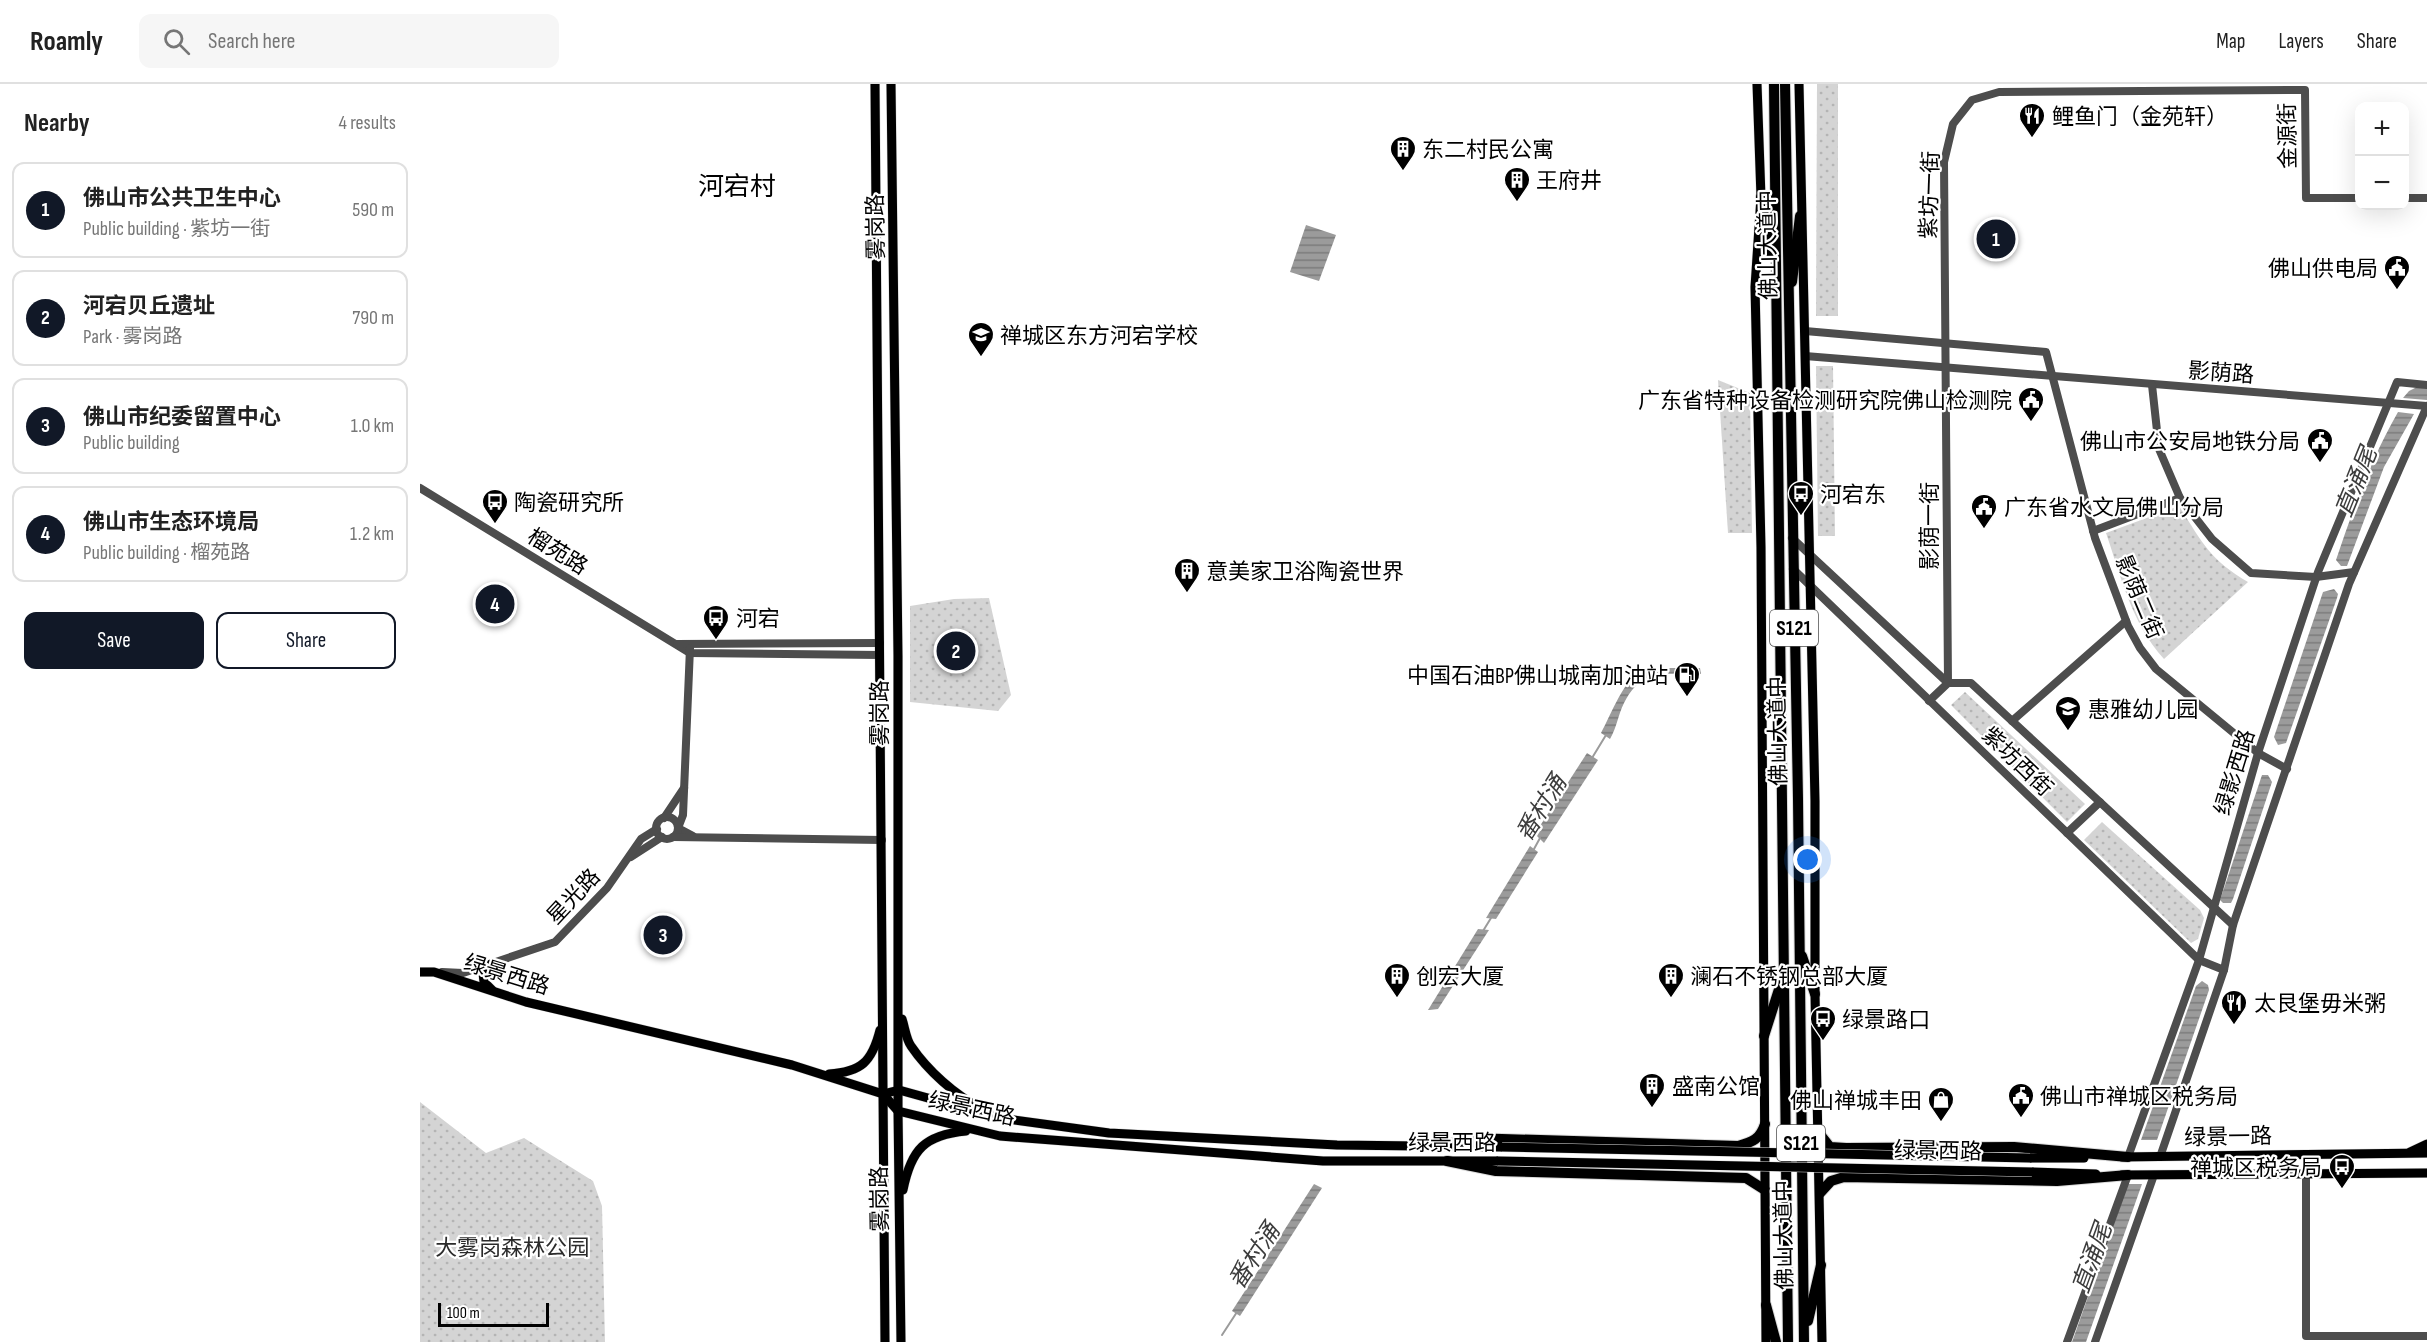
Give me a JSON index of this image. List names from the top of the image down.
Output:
{
  "streets": {
    "highway": ["佛山大道中", "S121"],
    "main road": ["雾岗路", "绿景西路", "绿景一路"],
    "street": [
      "金源街",
      "紫坊一街",
      "影荫路",
      "影荫一街",
      "榴苑路",
      "影荫二街",
      "紫坊西街",
      "绿影西路",
      "星光路"
    ]
  },
  "crossings": [
    ["金源街", "紫坊一街"],
    ["紫坊一街", "影荫路"],
    ["紫坊一街", "影荫一街"],
    ["雾岗路", "绿景西路"],
    ["佛山大道中", "影荫路"],
    ["佛山大道中", "紫坊西街"],
    ["影荫路", "影荫一街"],
    ["影荫路", "影荫二街"],
    ["影荫路", "绿影西路"],
    ["影荫一街", "紫坊西街"],
    ["影荫二街", "绿影西路"],
    ["紫坊西街", "绿影西路"],
    ["绿影西路", "绿景一路"],
    ["星光路", "绿景西路"],
    ["绿景西路", "绿景一路"]
  ],
  "districts": ["河宕村"],
  "water": ["直涌尾", "番村涌"],
  "parks": ["大雾岗森林公园"],
  "places": {
    "restaurant": ["鲤鱼门（金苑轩）", "太艮堡毋米粥"],
    "building": [
      "东二村民公寓",
      "王府井",
      "意美家卫浴陶瓷世界",
      "创宏大厦",
      "澜石不锈钢总部大厦",
      "盛南公馆"
    ],
    "public building": [
      "佛山供电局",
      "广东省特种设备检测研究院佛山检测院",
      "佛山市公安局地铁分局",
      "广东省水文局佛山分局",
      "佛山市禅城区税务局"
    ],
    "school or university": ["禅城区东方河宕学校", "惠雅幼儿园"],
    "bus stop": [
      "河宕东",
      "陶瓷研究所",
      "河宕",
      "绿景路口",
      "禅城区税务局"
    ],
    "fuel station": ["中国石油BP佛山城南加油站"],
    "shop": ["佛山禅城丰田"]
  },
  "scale_bar": "100 m",
  "page": {
    "header": "Roamly",
    "search": "Search here",
    "nav": ["Map", "Layers", "Share"],
    "heading": ["Nearby", "4 results"],
    "map_buttons": ["+", "−"],
    "list": [
      {
        "mark": "1",
        "name": "佛山市公共卫生中心",
        "note": "Public building · 紫坊一街",
        "value": "590 m"
      },
      {
        "mark": "2",
        "name": "河宕贝丘遗址",
        "note": "Park · 雾岗路",
        "value": "790 m"
      },
      {
        "mark": "3",
        "name": "佛山市纪委留置中心",
        "note": "Public building",
        "value": "1.0 km"
      },
      {
        "mark": "4",
        "name": "佛山市生态环境局",
        "note": "Public building · 榴苑路",
        "value": "1.2 km"
      }
    ],
    "pins": [
      "1",
      "4",
      "2",
      "3"
    ],
    "buttons": ["Save", "Share"],
    "scale": "100 m"
  }
}
